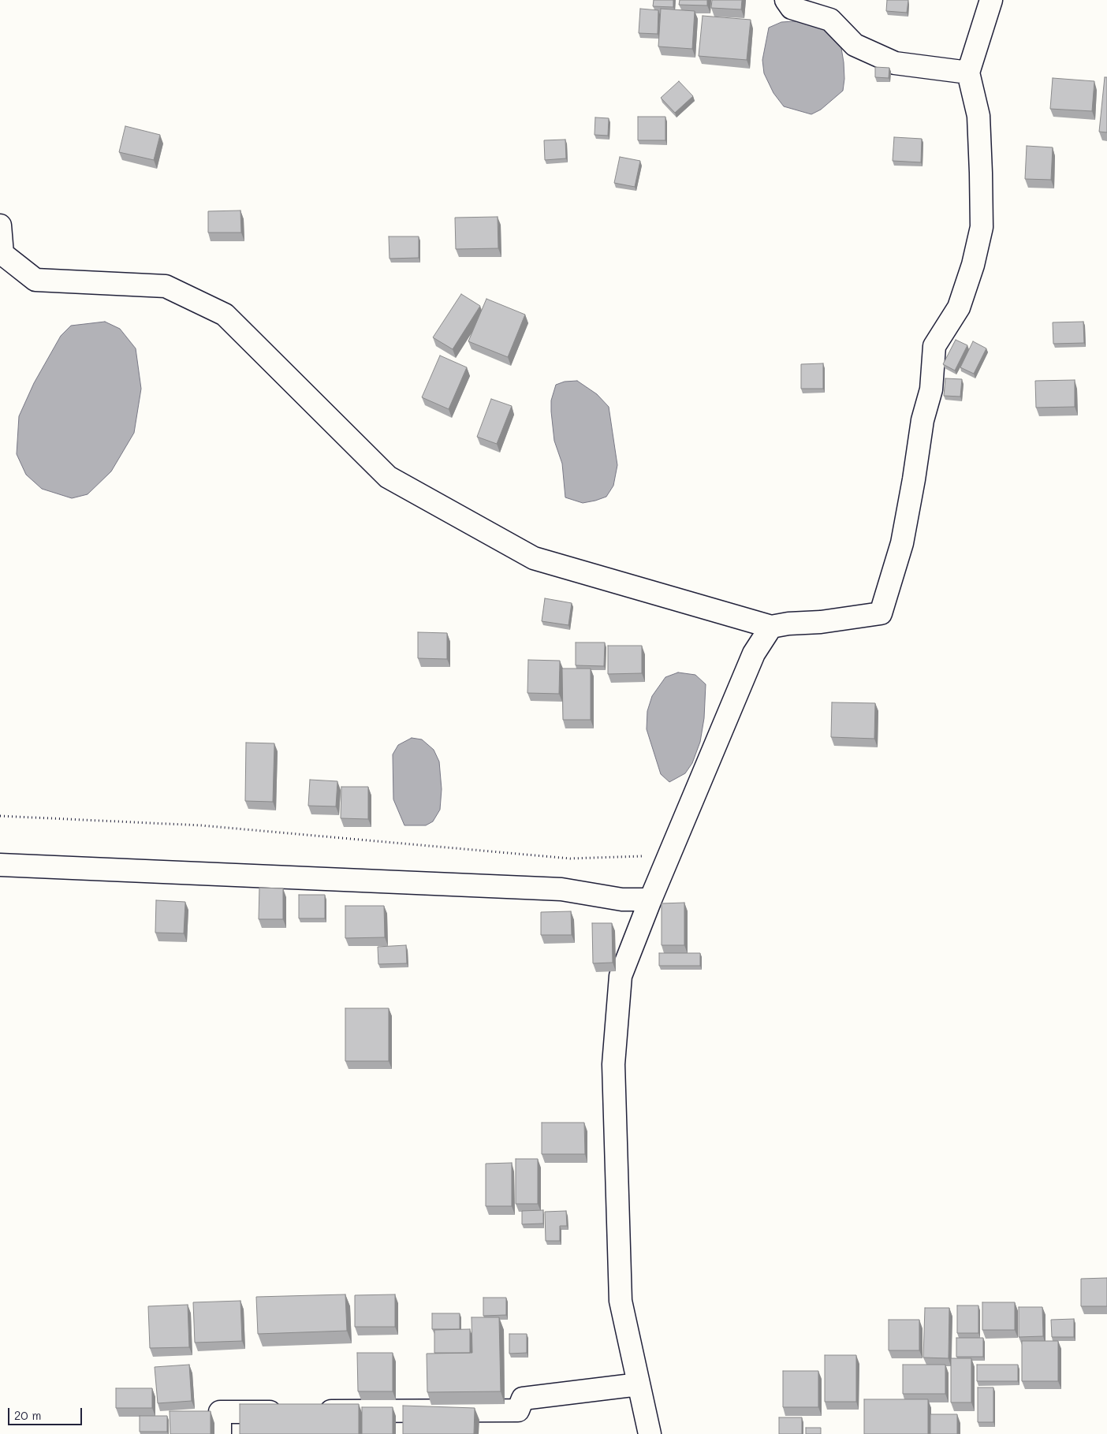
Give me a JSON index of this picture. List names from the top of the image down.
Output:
{
  "scale_bar": "20 m"
}
